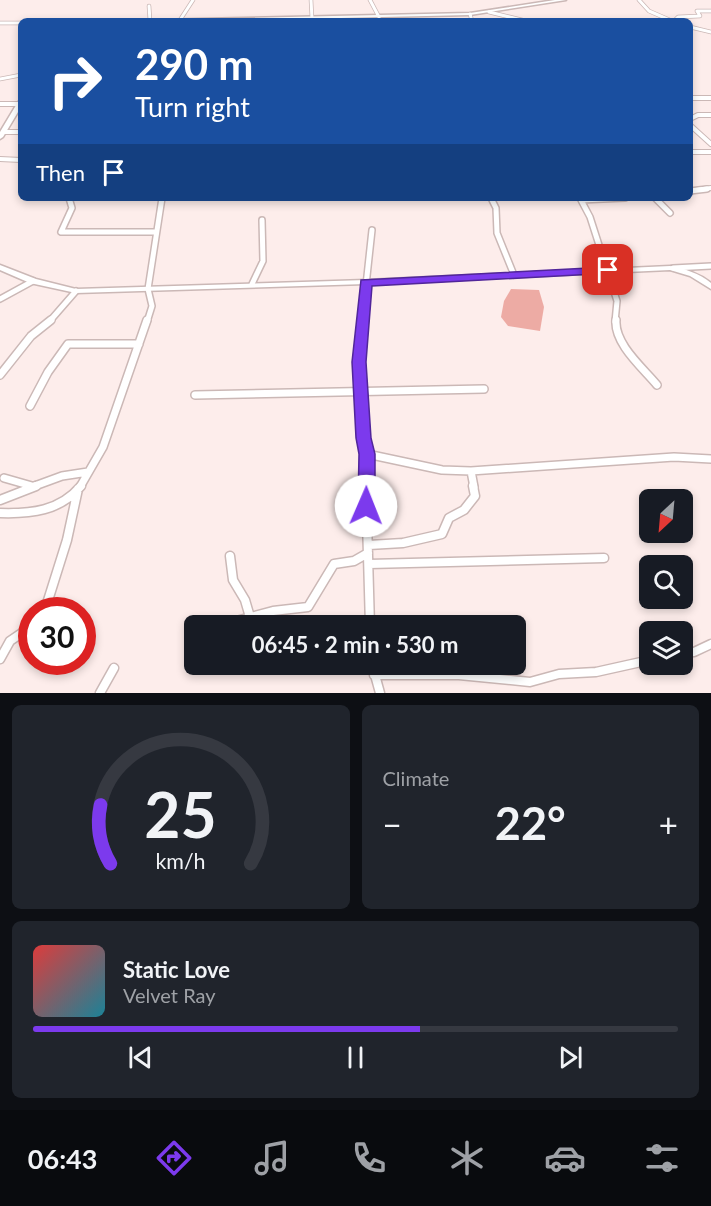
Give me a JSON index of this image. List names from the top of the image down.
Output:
{
  "north": "bottom left",
  "page": {
    "turn": ["290 m", "Turn right"],
    "then": "Then",
    "limit": "30",
    "trip": "06:45 · 2 min · 530 m",
    "tile": "Climate",
    "heat": ["−", "22°", "+"],
    "song": ["Static Love", "Velvet Ray"],
    "tabs": "06:43",
    "gauge": ["25", "km/h"]
  }
}
